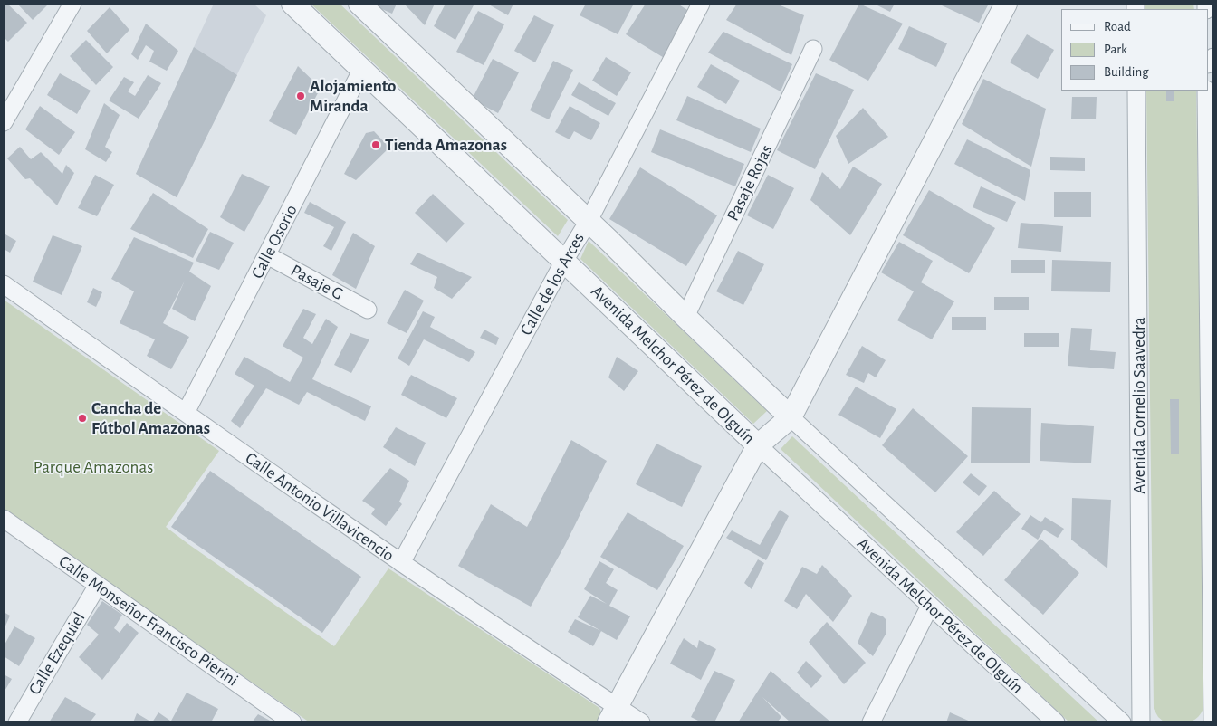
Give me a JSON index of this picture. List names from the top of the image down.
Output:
{
  "streets": {
    "street": [
      "Pasaje Rojas",
      "Calle Osorio",
      "Pasaje G",
      "Calle de los Arces",
      "Avenida Melchor Pérez de Olguín",
      "Avenida Cornelio Saavedra",
      "Calle Antonio Villavicencio",
      "Calle Monseñor Francisco Pierini",
      "Calle Ezequiel"
    ]
  },
  "crossings": [
    ["Calle Osorio", "Pasaje G"],
    ["Calle Osorio", "Avenida Melchor Pérez de Olguín"],
    ["Calle Osorio", "Calle Antonio Villavicencio"],
    ["Calle de los Arces", "Avenida Melchor Pérez de Olguín"],
    ["Calle de los Arces", "Calle Antonio Villavicencio"],
    ["Calle Monseñor Francisco Pierini", "Calle Ezequiel"]
  ],
  "parks": ["Parque Amazonas"],
  "places": ["Alojamiento Miranda", "Tienda Amazonas", "Cancha de Fútbol Amazonas"],
  "legend": ["Road", "Park", "Building"]
}
